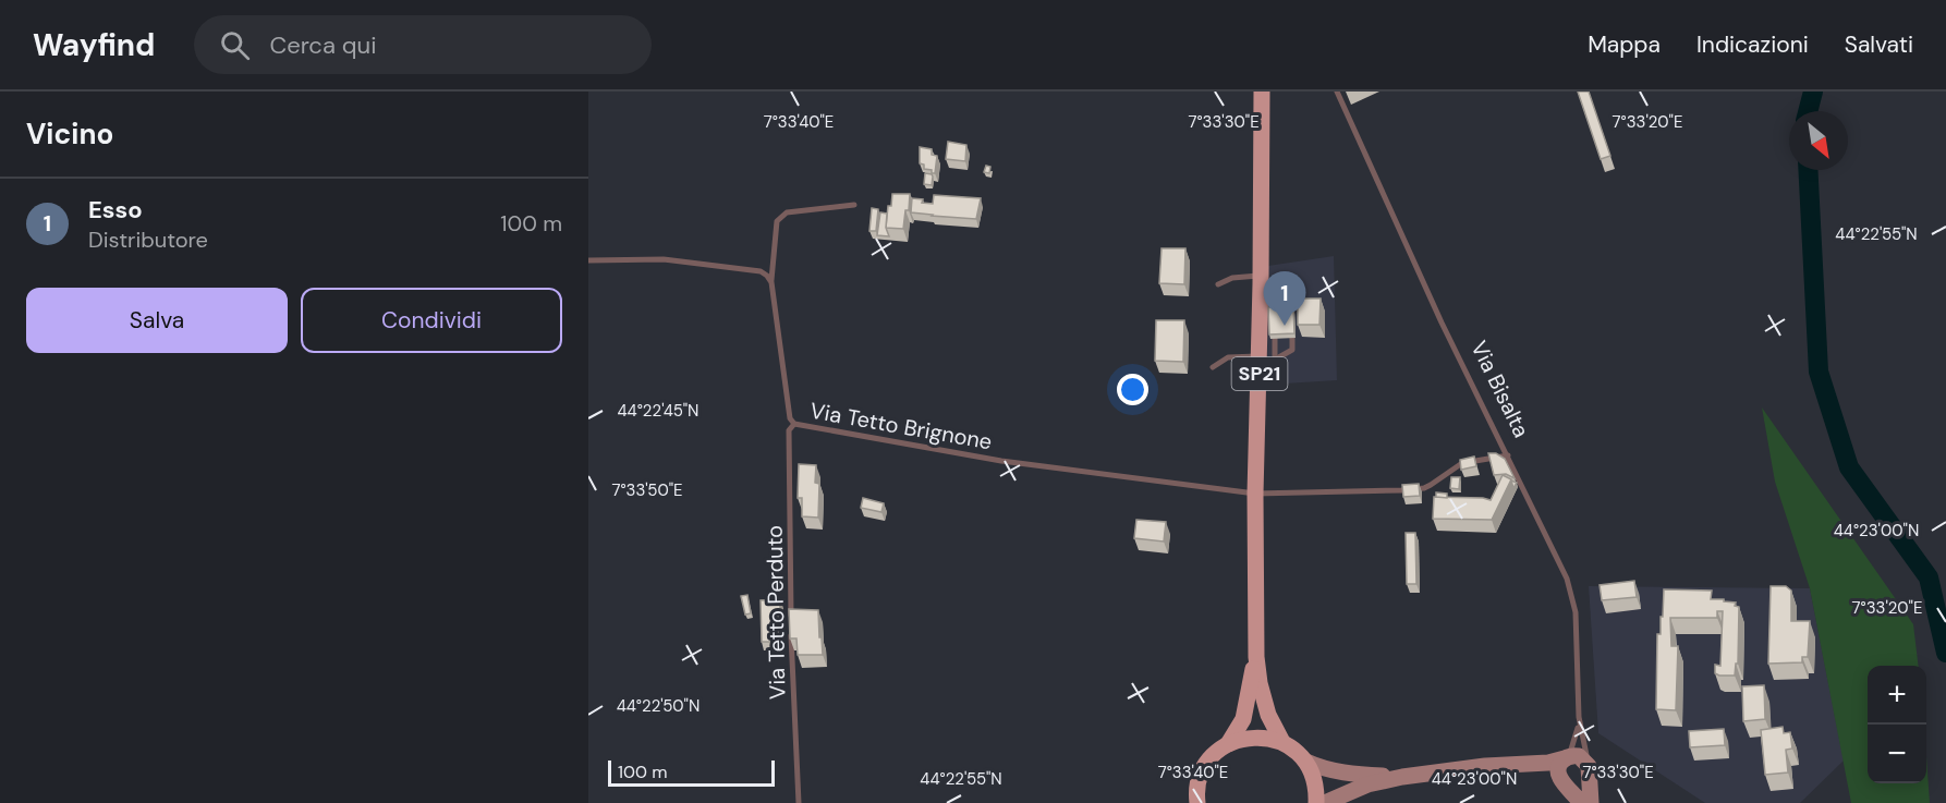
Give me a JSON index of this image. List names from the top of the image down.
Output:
{
  "streets": {
    "main road": ["SP21", "Via Bisalta"],
    "lane": ["Via Tetto Brignone", "Via Tetto Perduto"]
  },
  "crossings": [
    ["SP21", "Via Tetto Brignone"],
    ["Via Bisalta", "Via Tetto Brignone"],
    ["Via Tetto Brignone", "Via Tetto Perduto"]
  ],
  "scale_bar": "100 m",
  "north": "bottom right",
  "page": {
    "header": "Wayfind",
    "search": "Cerca qui",
    "nav": ["Mappa", "Indicazioni", "Salvati"],
    "heading": "Vicino",
    "list": [
      {
        "mark": "1",
        "name": "Esso",
        "note": "Distributore",
        "value": "100 m"
      }
    ],
    "buttons": ["Salva", "Condividi"],
    "pins": "1",
    "map_buttons": ["+", "−"],
    "scale": "100 m"
  },
  "coordinates": [
    "7°33'40\"E",
    "7°33'30\"E",
    "7°33'20\"E",
    "44°22'55\"N",
    "44°22'45\"N",
    "7°33'50\"E",
    "44°23'00\"N",
    "44°22'50\"N"
  ]
}
